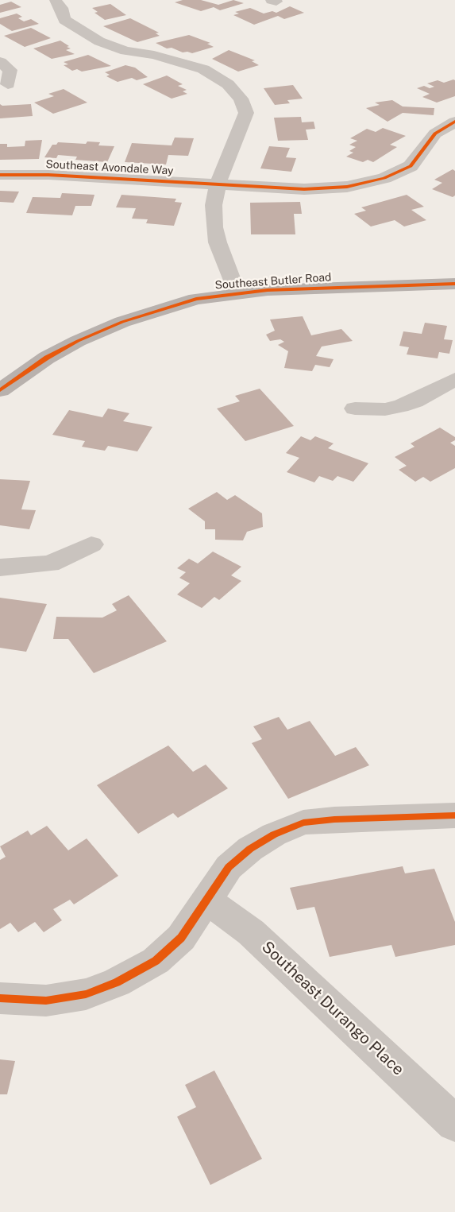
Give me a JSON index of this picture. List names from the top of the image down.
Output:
{
  "streets": {
    "main road": ["Southeast Butler Road"],
    "street": ["Southeast Avondale Way", "Southeast Durango Place"]
  }
}
